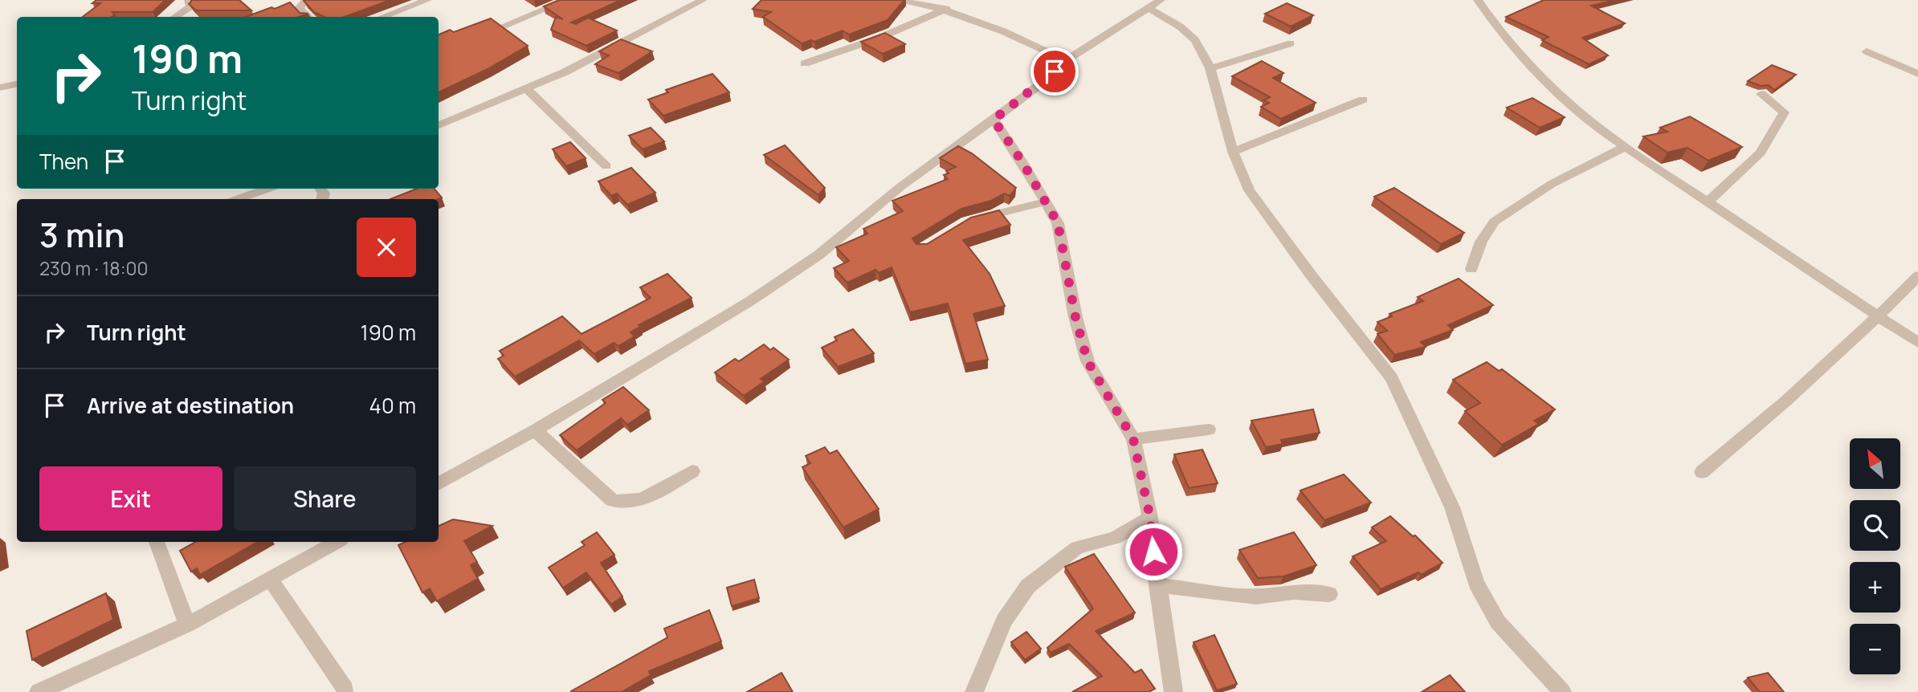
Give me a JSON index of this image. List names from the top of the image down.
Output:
{
  "north": "top left",
  "page": {
    "turn": ["190 m", "Turn right"],
    "then": "Then",
    "heading": ["3 min", "230 m · 18:00"],
    "list": [
      {
        "name": "Turn right",
        "value": "190 m"
      },
      {
        "name": "Arrive at destination",
        "value": "40 m"
      }
    ],
    "map_buttons": ["+", "−"],
    "buttons": ["Exit", "Share"]
  }
}
